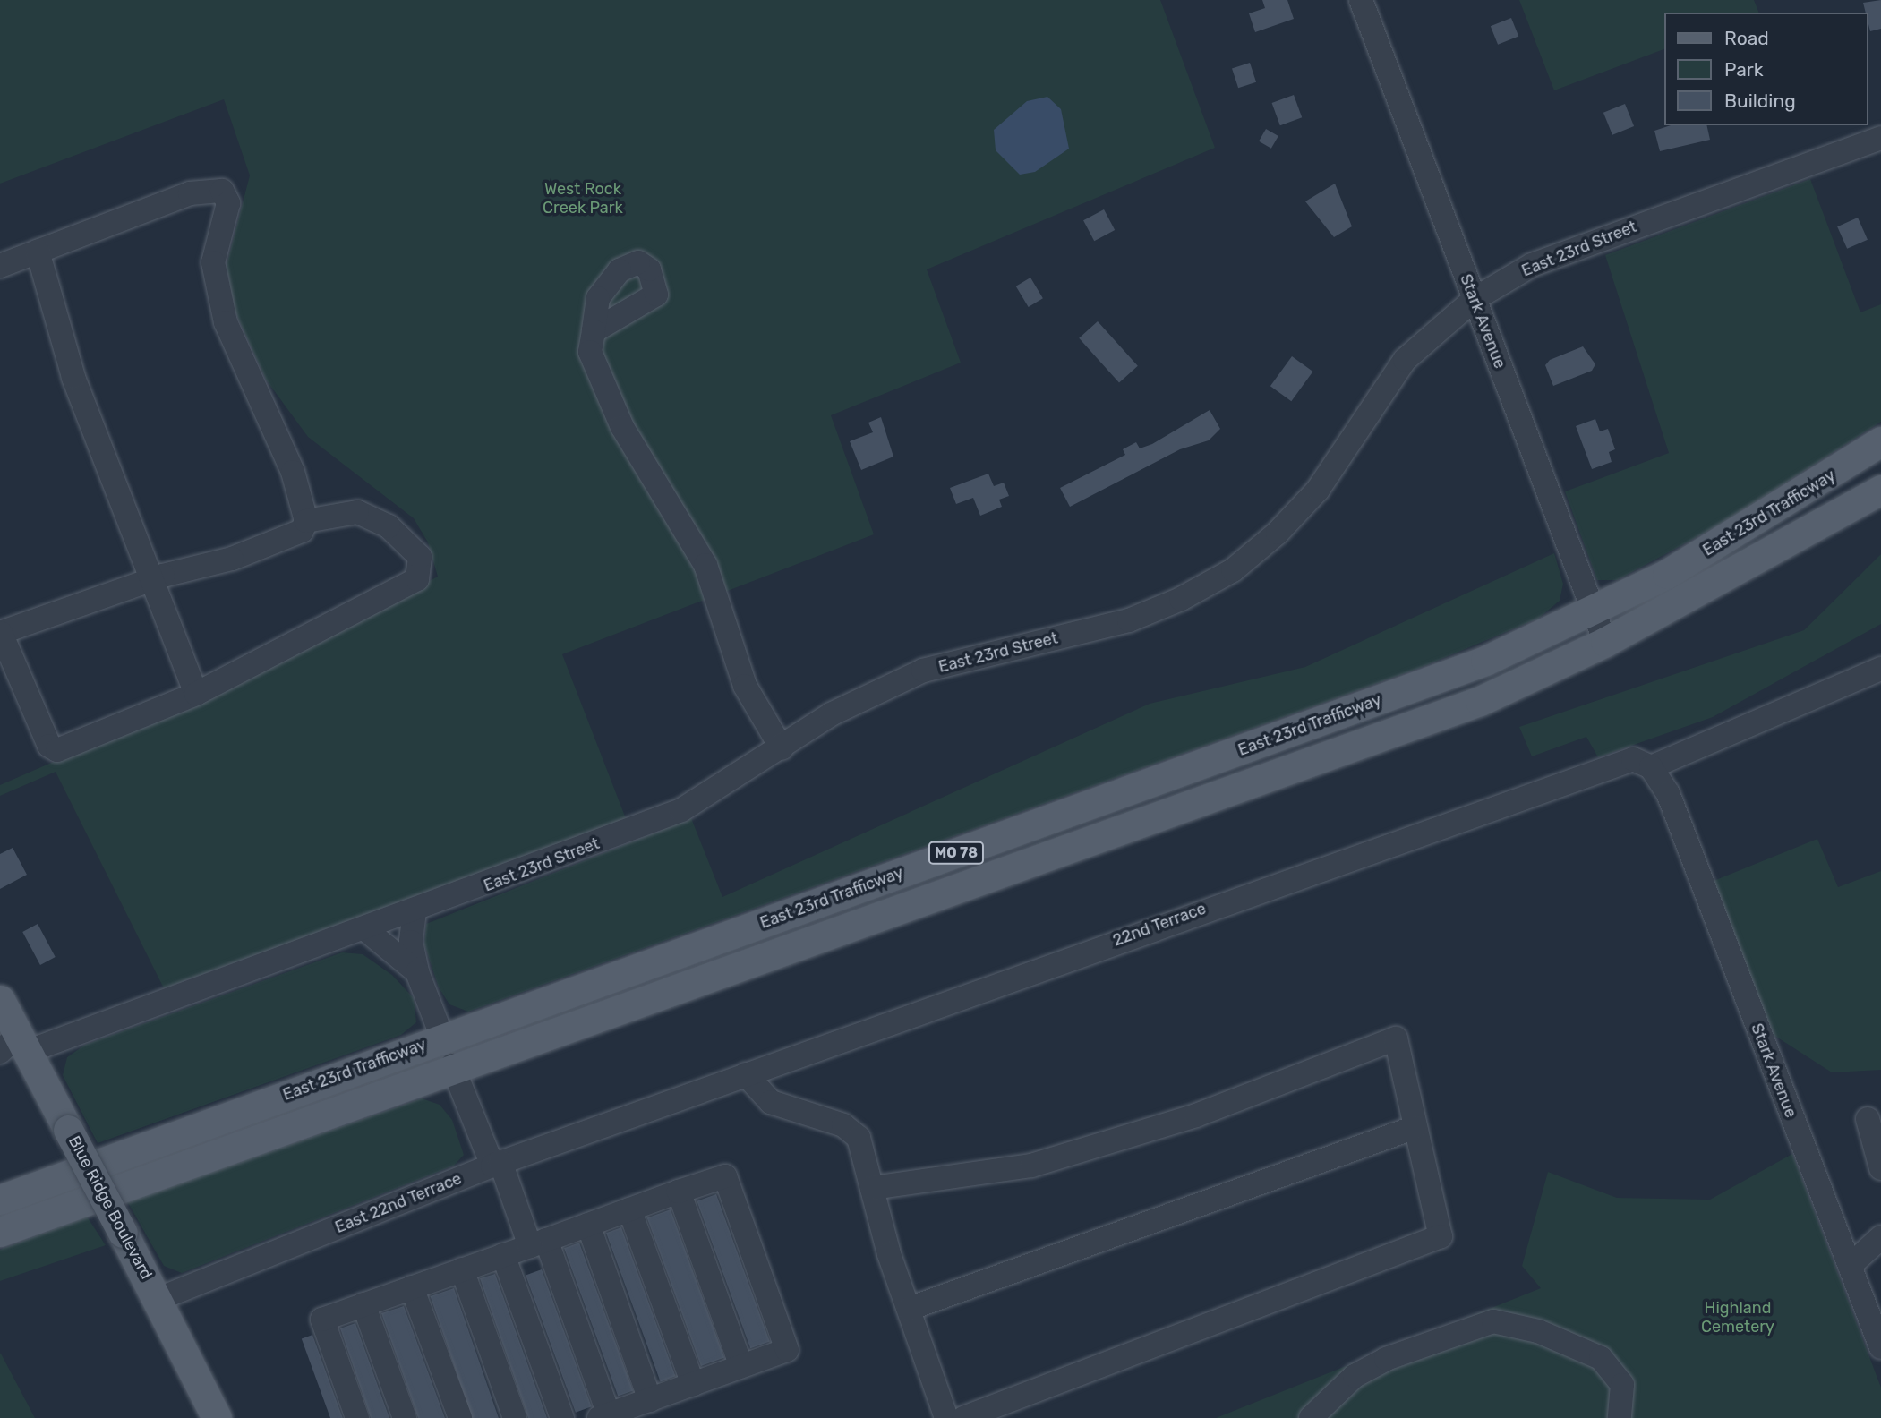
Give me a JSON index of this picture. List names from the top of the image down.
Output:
{
  "streets": {
    "main road": ["East 23rd Trafficway", "MO 78", "Blue Ridge Boulevard"],
    "street": [
      "East 23rd Street",
      "Stark Avenue",
      "22nd Terrace",
      "East 22nd Terrace"
    ]
  },
  "crossings": [
    ["East 23rd Street", "Stark Avenue"],
    ["East 23rd Street", "Blue Ridge Boulevard"],
    ["Stark Avenue", "East 23rd Trafficway"],
    ["Stark Avenue", "22nd Terrace"],
    ["22nd Terrace", "East 22nd Terrace"],
    ["East 22nd Terrace", "Blue Ridge Boulevard"]
  ],
  "parks": ["West Rock Creek Park", "Highland Cemetery"],
  "legend": ["Road", "Park", "Building"]
}
